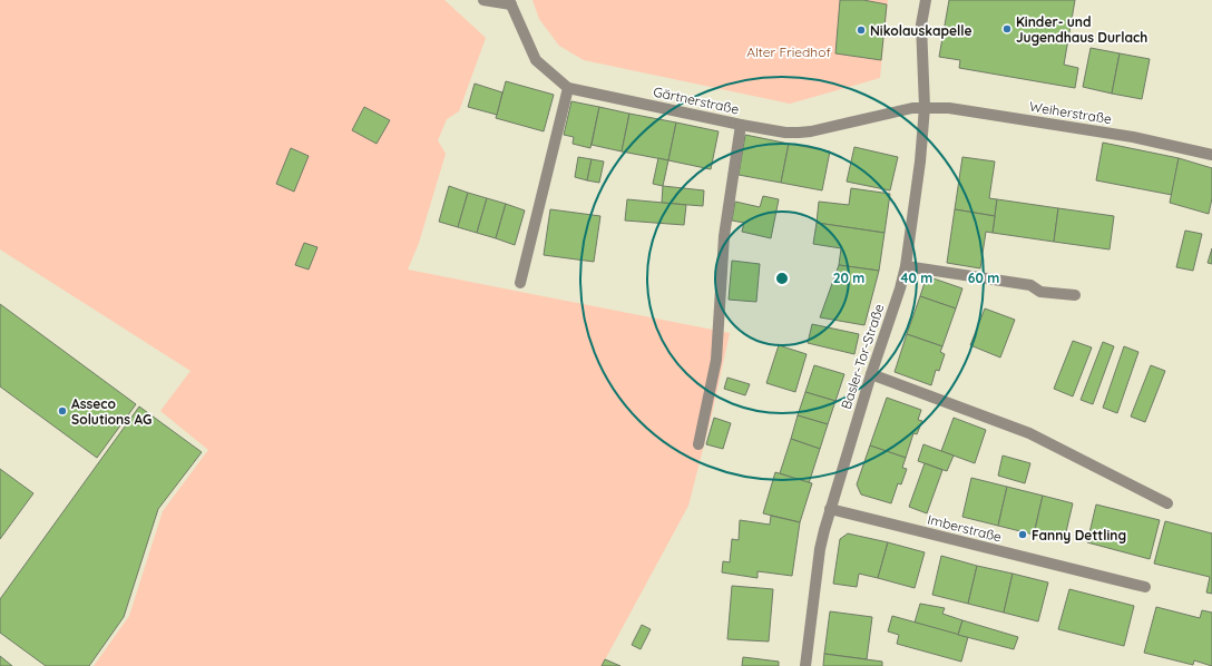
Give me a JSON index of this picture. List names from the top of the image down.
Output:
{
  "streets": {
    "street": [
      "Gärtnerstraße",
      "Weiherstraße",
      "Basler-Tor-Straße",
      "Imberstraße"
    ]
  },
  "crossings": [
    ["Gärtnerstraße", "Weiherstraße"],
    ["Gärtnerstraße", "Basler-Tor-Straße"],
    ["Weiherstraße", "Basler-Tor-Straße"],
    ["Basler-Tor-Straße", "Imberstraße"]
  ],
  "parks": ["Alter Friedhof"],
  "places": [
    "Kinder- und Jugendhaus Durlach",
    "Nikolauskapelle",
    "Asseco Solutions AG",
    "Fanny Dettling"
  ],
  "rings": ["20 m", "40 m", "60 m"]
}
